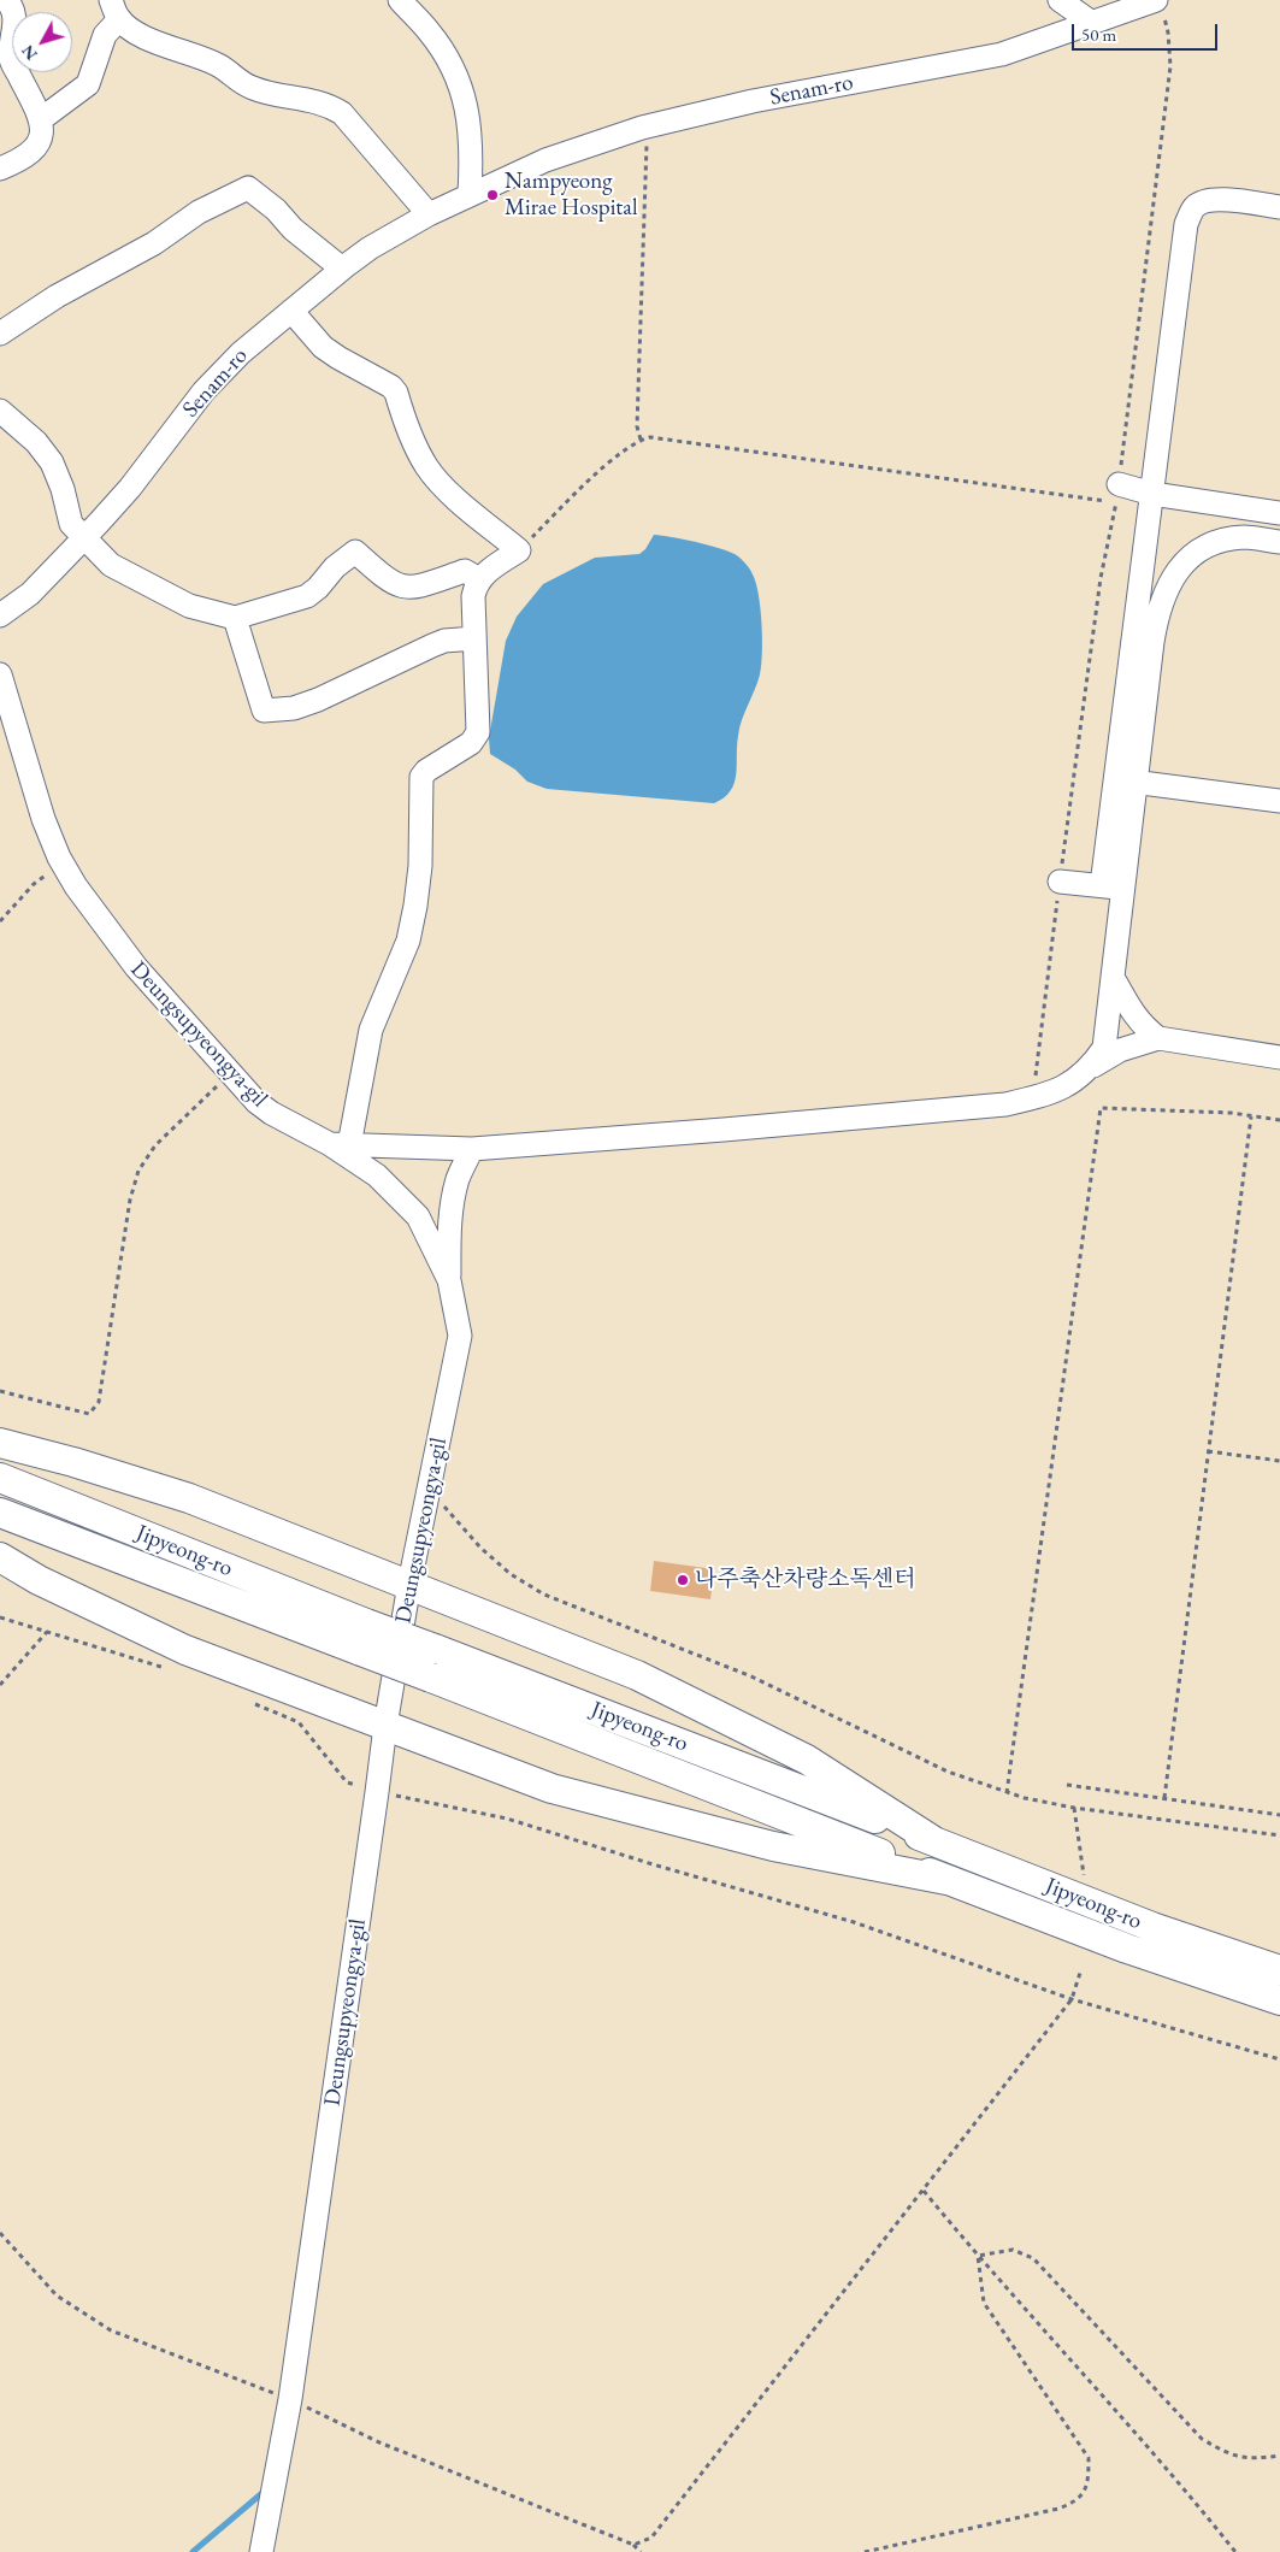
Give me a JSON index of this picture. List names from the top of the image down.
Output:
{
  "streets": {
    "main road": ["Jipyeong-ro"],
    "street": ["Senam-ro", "Deungsupyeongya-gil"]
  },
  "places": ["Nampyeong Mirae Hospital", "나주축산차량소독센터"],
  "scale_bar": "50 m",
  "north": "bottom left"
}
